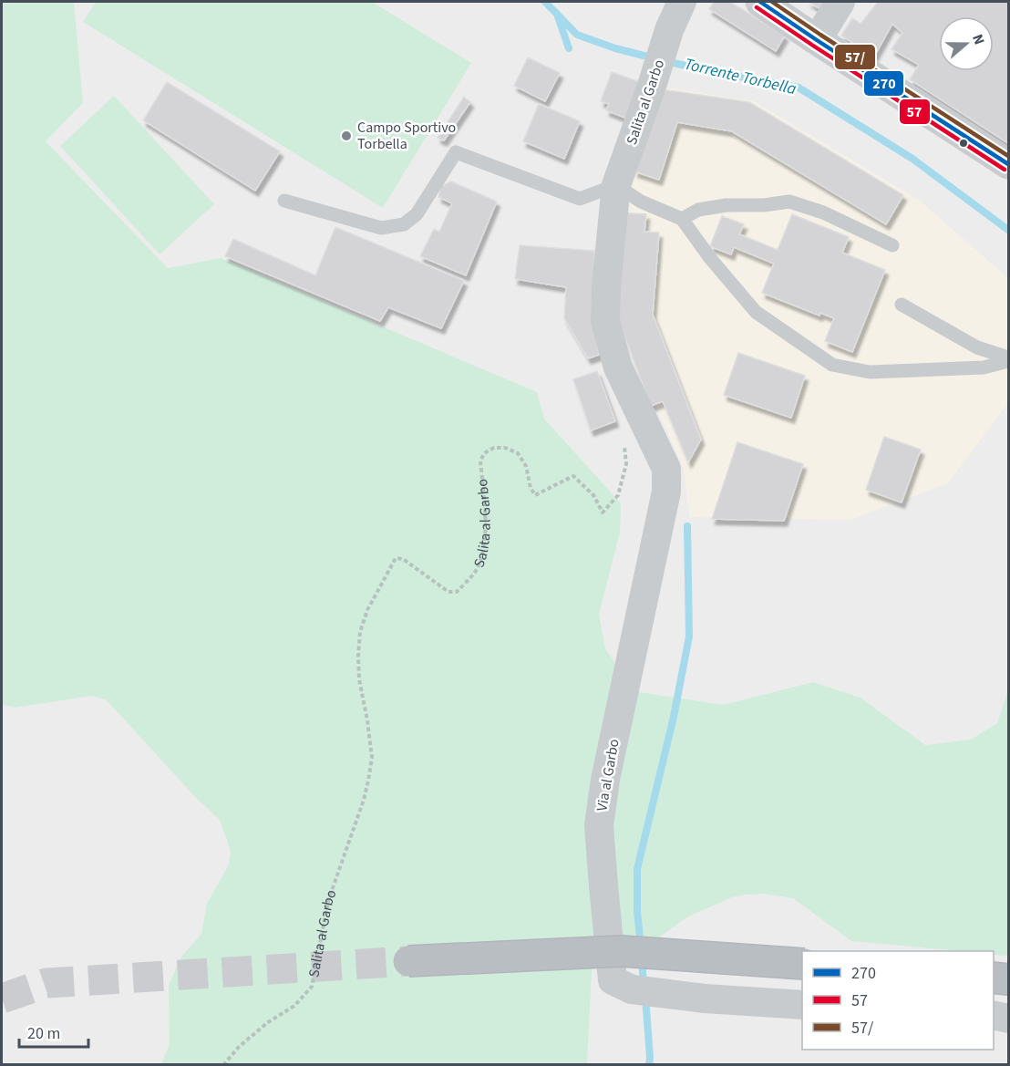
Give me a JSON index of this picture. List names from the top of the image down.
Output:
{
  "streets": {
    "street": ["Salita al Garbo", "Via al Garbo"]
  },
  "crossings": [
    ["Salita al Garbo", "Via al Garbo"]
  ],
  "water": ["Torrente Torbella"],
  "places": ["Campo Sportivo Torbella"],
  "lines": ["transit line 270", "transit line 57/", "transit line 57"],
  "legend": ["270", "57", "57/"],
  "scale_bar": "20 m",
  "north": "right"
}
